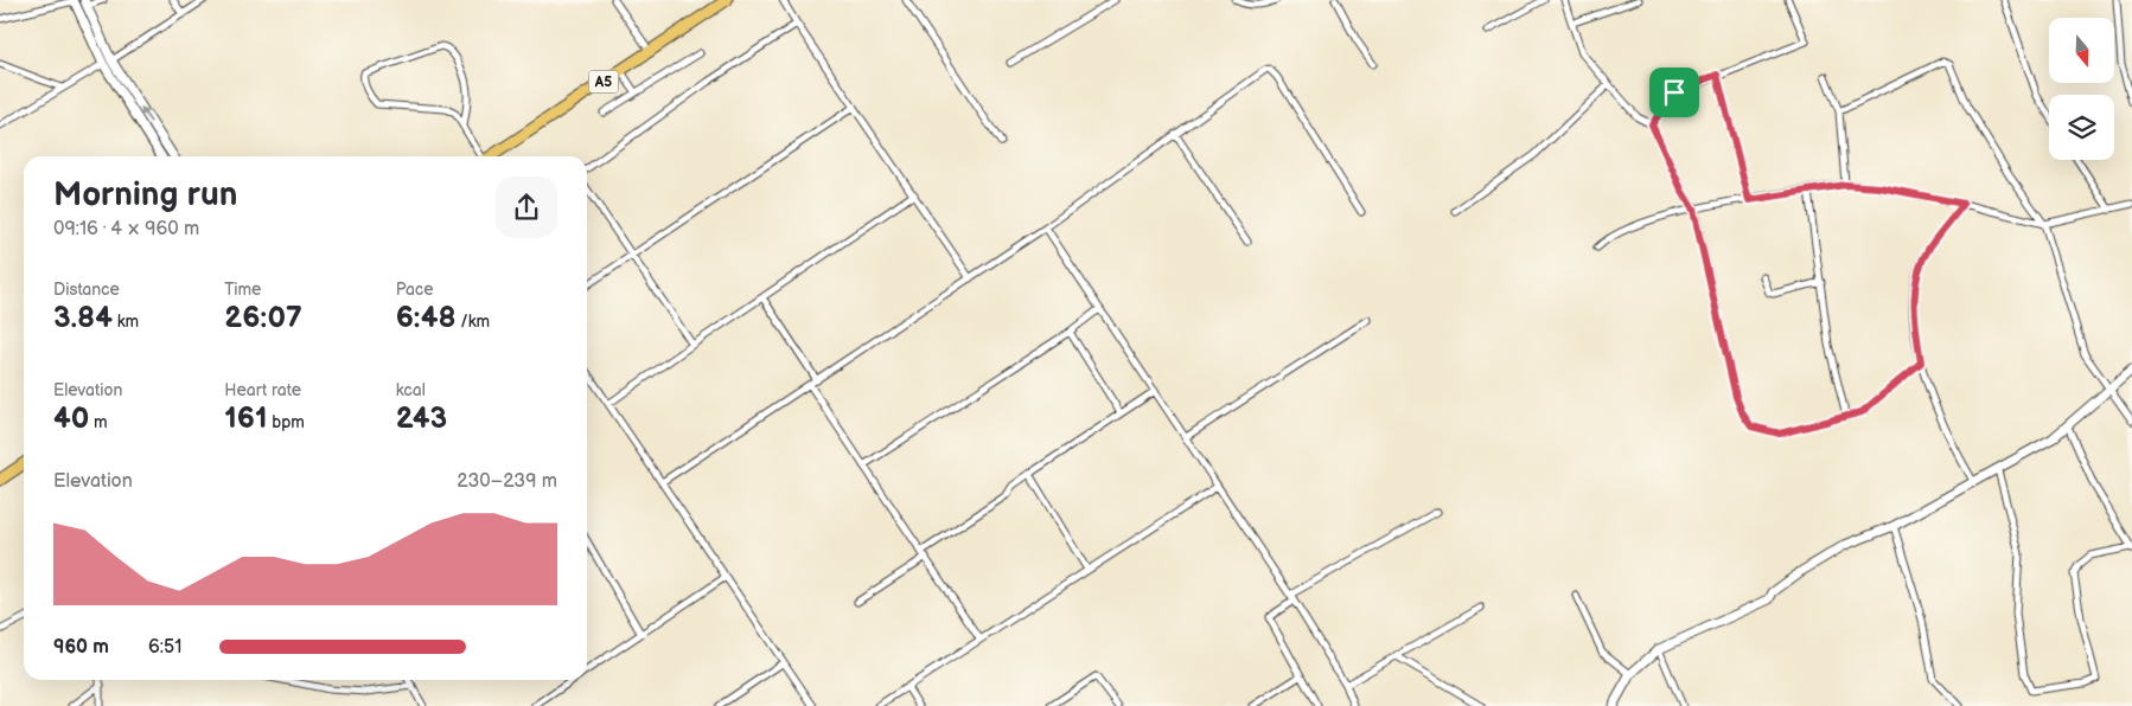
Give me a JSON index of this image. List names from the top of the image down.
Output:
{
  "streets": {
    "highway": ["A5"]
  },
  "north": "bottom",
  "page": {
    "heading": ["Morning run", "09:16 · 4 × 960 m"],
    "stats": [
      ["Distance", "3.84 km"],
      ["Time", "26:07"],
      ["Pace", "6:48 /km"],
      ["Elevation", "40 m"],
      ["Heart rate", "161 bpm"],
      ["kcal", "243"]
    ],
    "chart": ["Elevation", "230–239 m"],
    "list": [
      {
        "name": "960 m",
        "note": "6:51"
      }
    ]
  }
}
